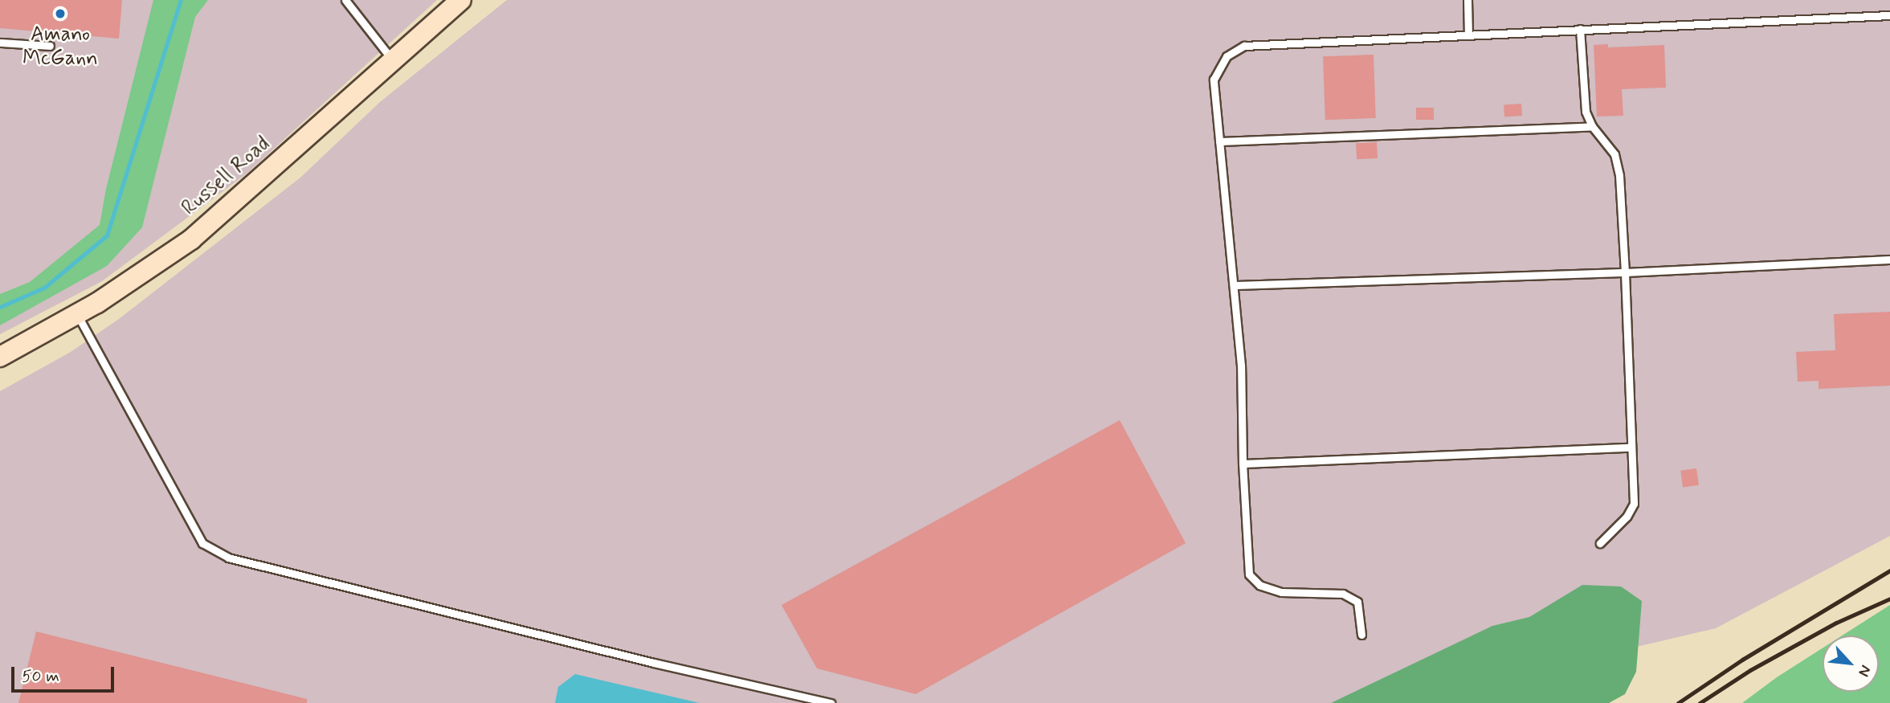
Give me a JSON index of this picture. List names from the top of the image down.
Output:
{
  "streets": {
    "main road": ["Russell Road"]
  },
  "places": ["Amano McGann"],
  "scale_bar": "50 m",
  "north": "bottom right"
}
